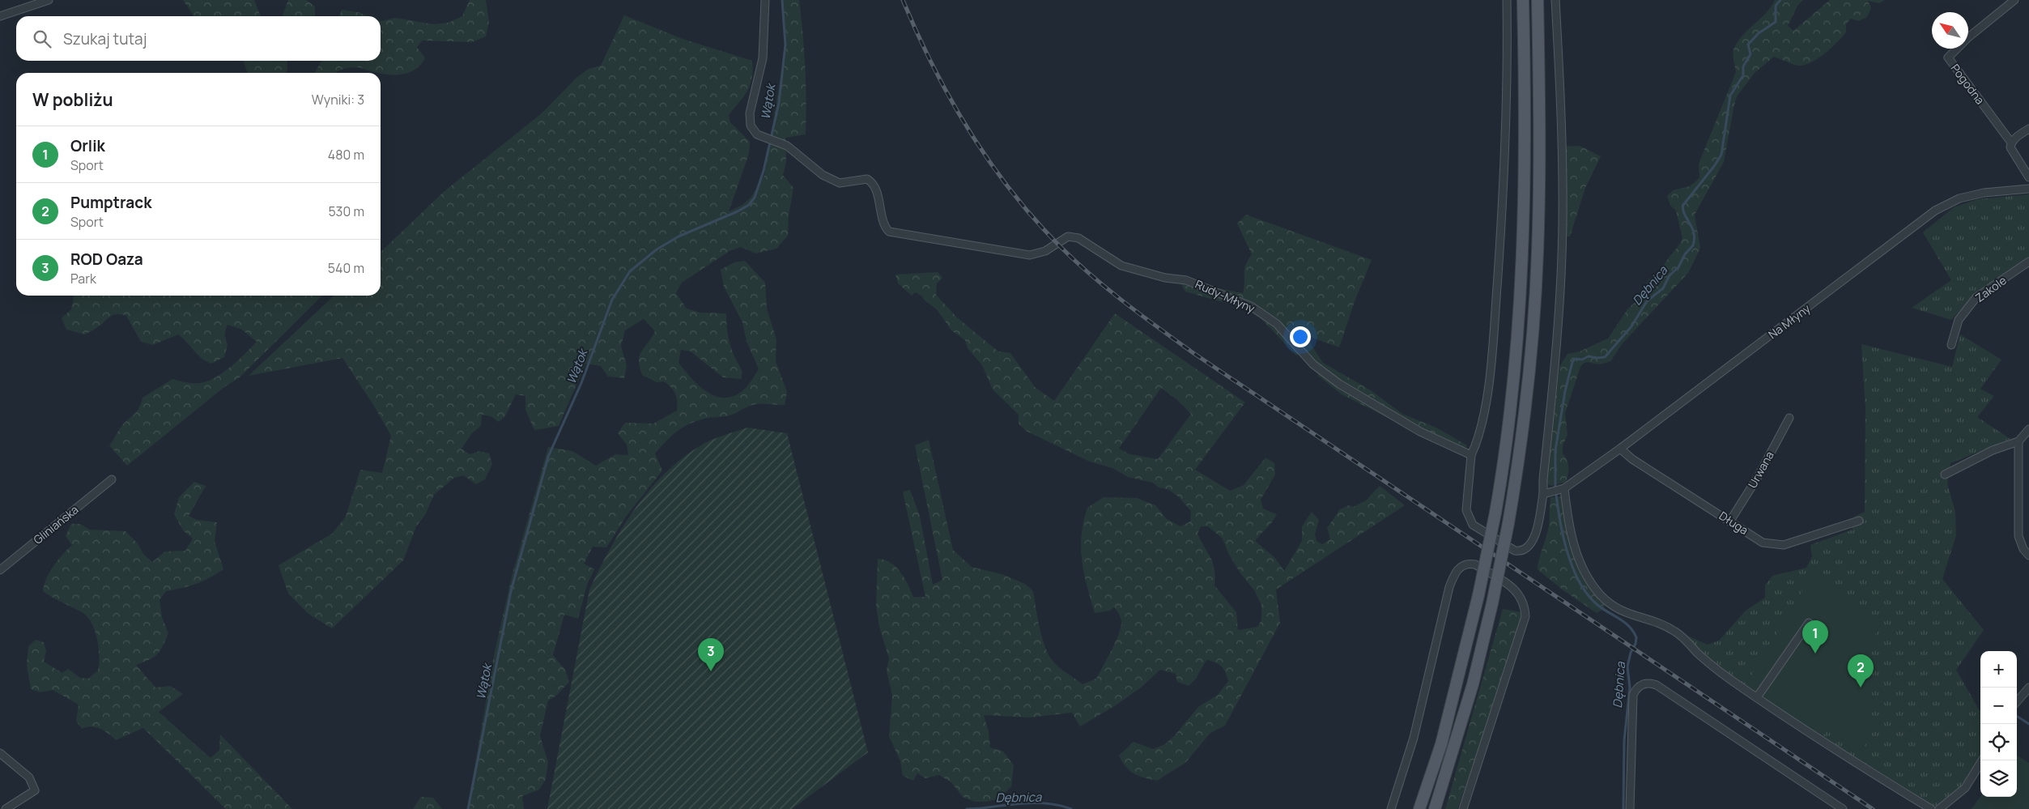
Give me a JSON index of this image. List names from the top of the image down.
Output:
{
  "streets": {
    "street": [
      "Pogodna",
      "Zakole",
      "Rudy-Młyny",
      "Na Młyny",
      "Urwana",
      "Długa",
      "Gliniańska"
    ]
  },
  "crossings": [
    ["Na Młyny", "Długa"],
    ["Urwana", "Długa"]
  ],
  "water": ["Wątok", "Dębnica"],
  "north": "top left",
  "page": {
    "search": "Szukaj tutaj",
    "heading": ["W pobliżu", "Wyniki: 3"],
    "list": [
      {
        "mark": "1",
        "name": "Orlik",
        "note": "Sport",
        "value": "480 m"
      },
      {
        "mark": "2",
        "name": "Pumptrack",
        "note": "Sport",
        "value": "530 m"
      },
      {
        "mark": "3",
        "name": "ROD Oaza",
        "note": "Park",
        "value": "540 m"
      }
    ],
    "pins": ["1", "3", "2"],
    "map_buttons": ["+", "−"]
  }
}
